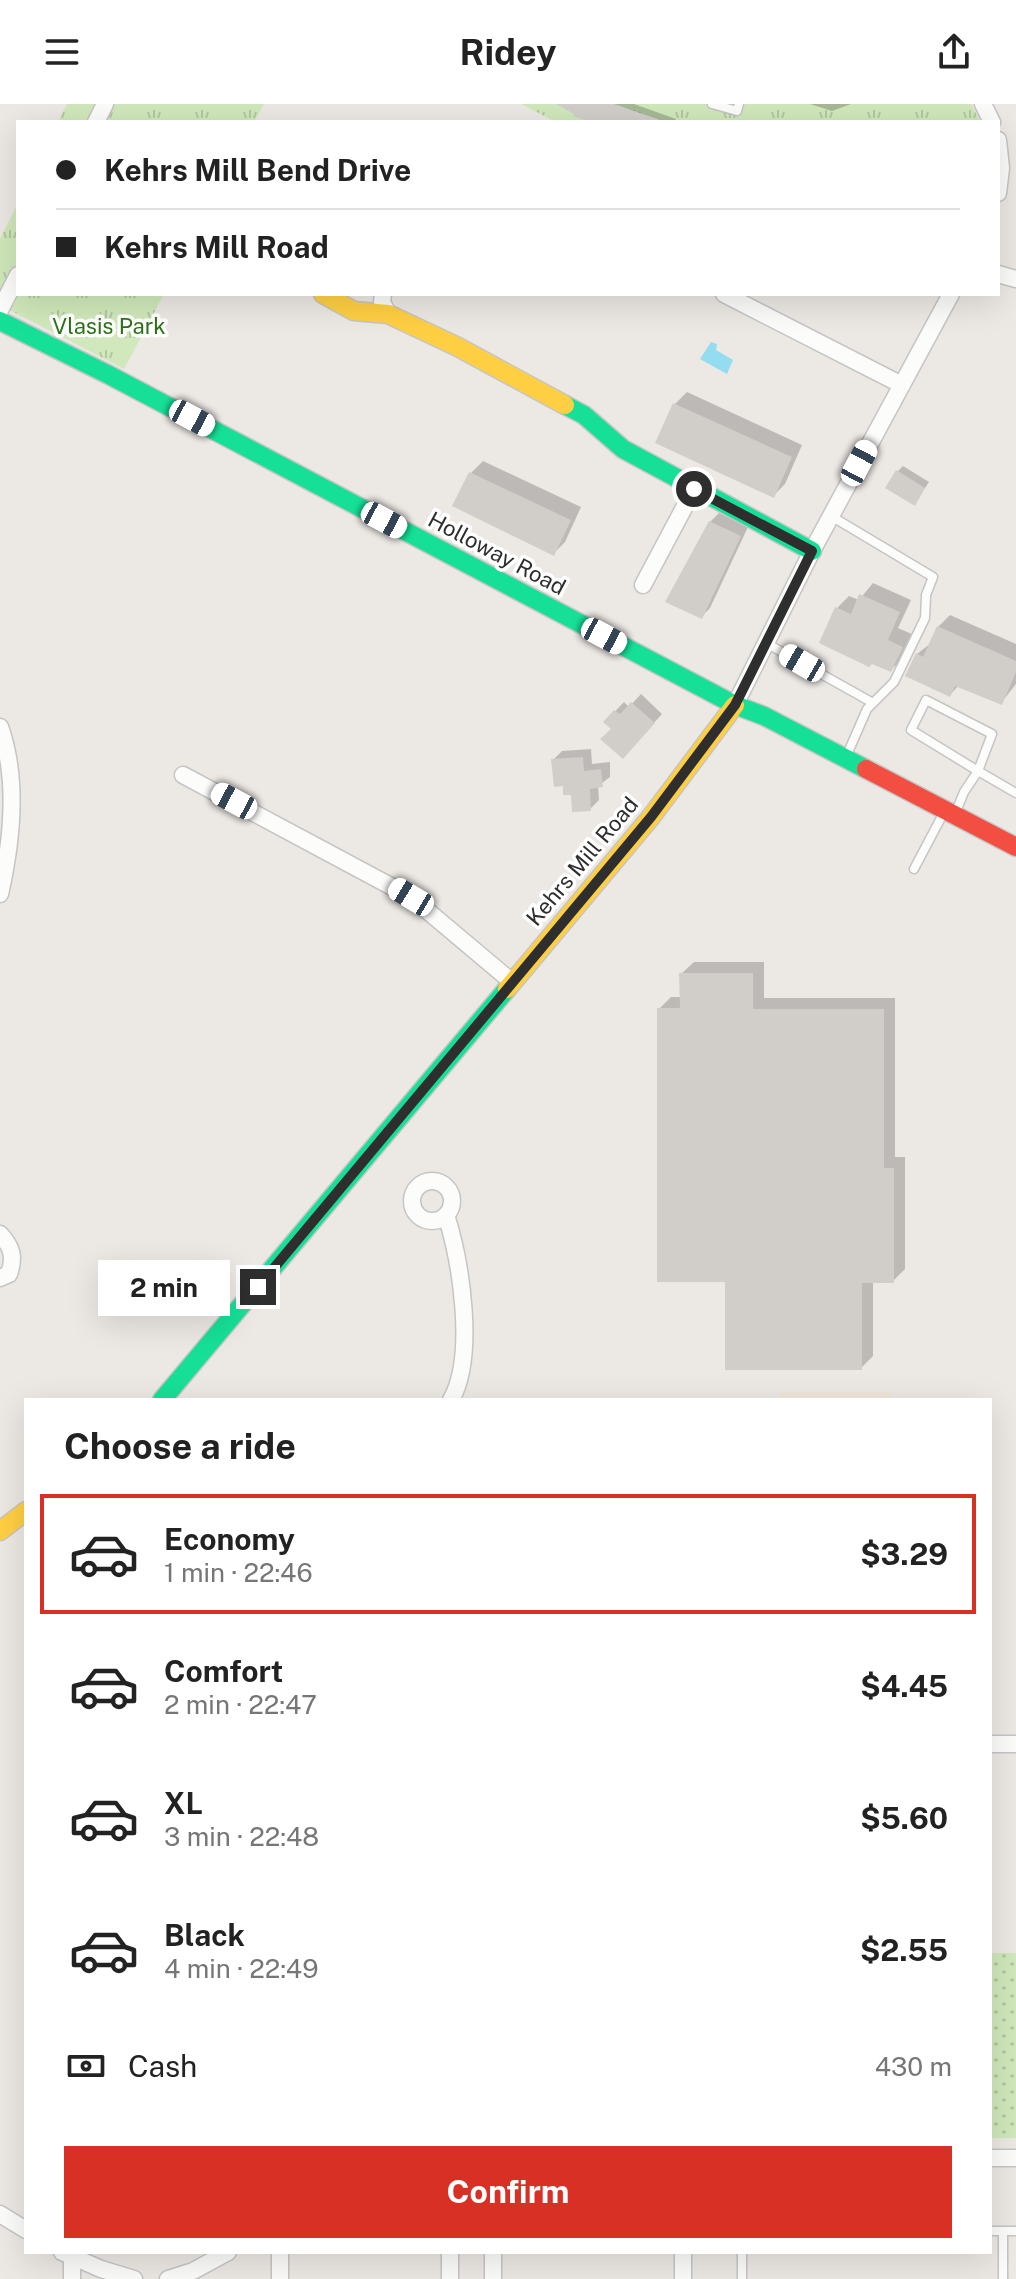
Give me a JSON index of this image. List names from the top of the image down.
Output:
{
  "streets": {
    "street": ["Holloway Road", "Kehrs Mill Road"]
  },
  "crossings": [
    ["Holloway Road", "Kehrs Mill Road"]
  ],
  "parks": ["Vlasis Park"],
  "page": {
    "header": "Ridey",
    "banner": ["Kehrs Mill Bend Drive", "Kehrs Mill Road"],
    "bubble": "2 min",
    "heading": "Choose a ride",
    "list": [
      {
        "name": "Economy",
        "note": "1 min · 22:46",
        "value": "$3.29"
      },
      {
        "name": "Comfort",
        "note": "2 min · 22:47",
        "value": "$4.45"
      },
      {
        "name": "XL",
        "note": "3 min · 22:48",
        "value": "$5.60"
      },
      {
        "name": "Black",
        "note": "4 min · 22:49",
        "value": "$2.55"
      }
    ],
    "pay": ["Cash", "430 m"],
    "buttons": "Confirm"
  }
}
